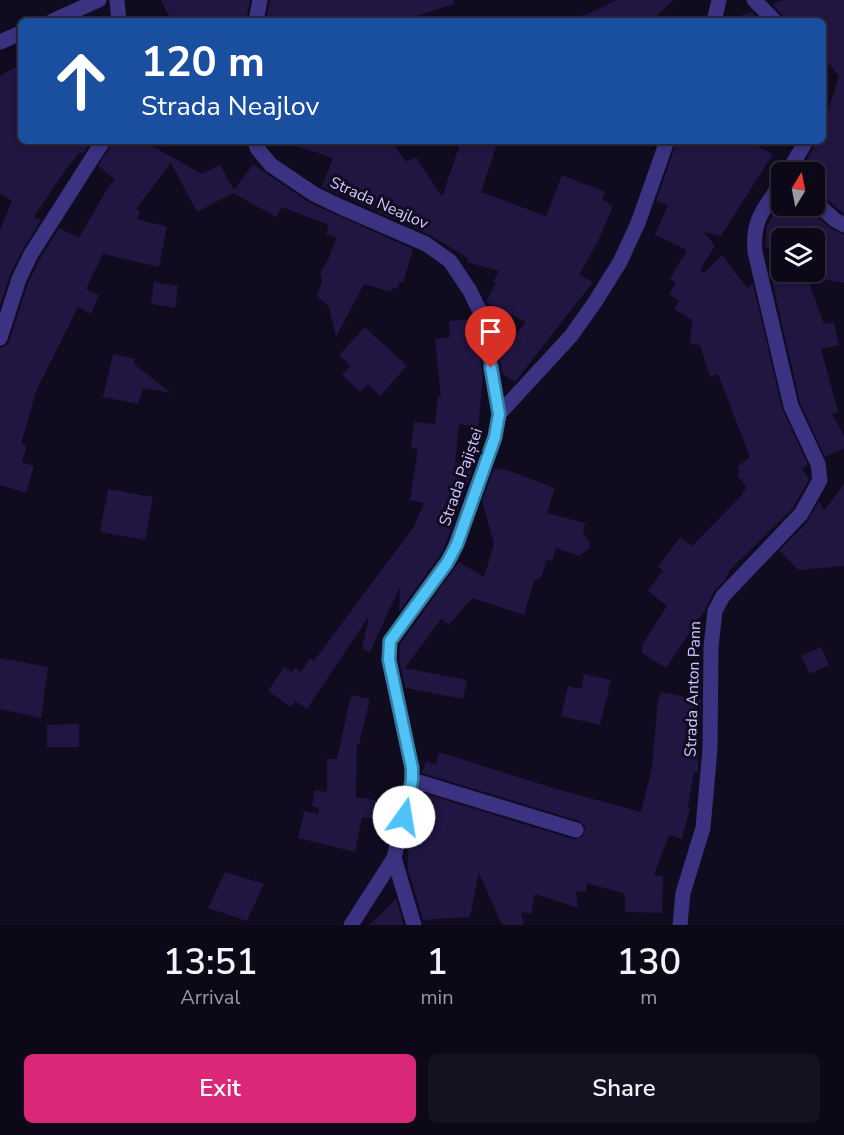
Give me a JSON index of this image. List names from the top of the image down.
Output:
{
  "streets": {
    "street": ["Strada Neajlov", "Strada Pajiștei", "Strada Anton Pann"]
  },
  "crossings": [
    ["Strada Neajlov", "Strada Pajiștei"]
  ],
  "north": "top",
  "page": {
    "turn": ["120 m", "Strada Neajlov"],
    "eta": [
      "13:51",
      "Arrival",
      "1",
      "min",
      "130",
      "m"
    ],
    "buttons": ["Exit", "Share"]
  }
}
